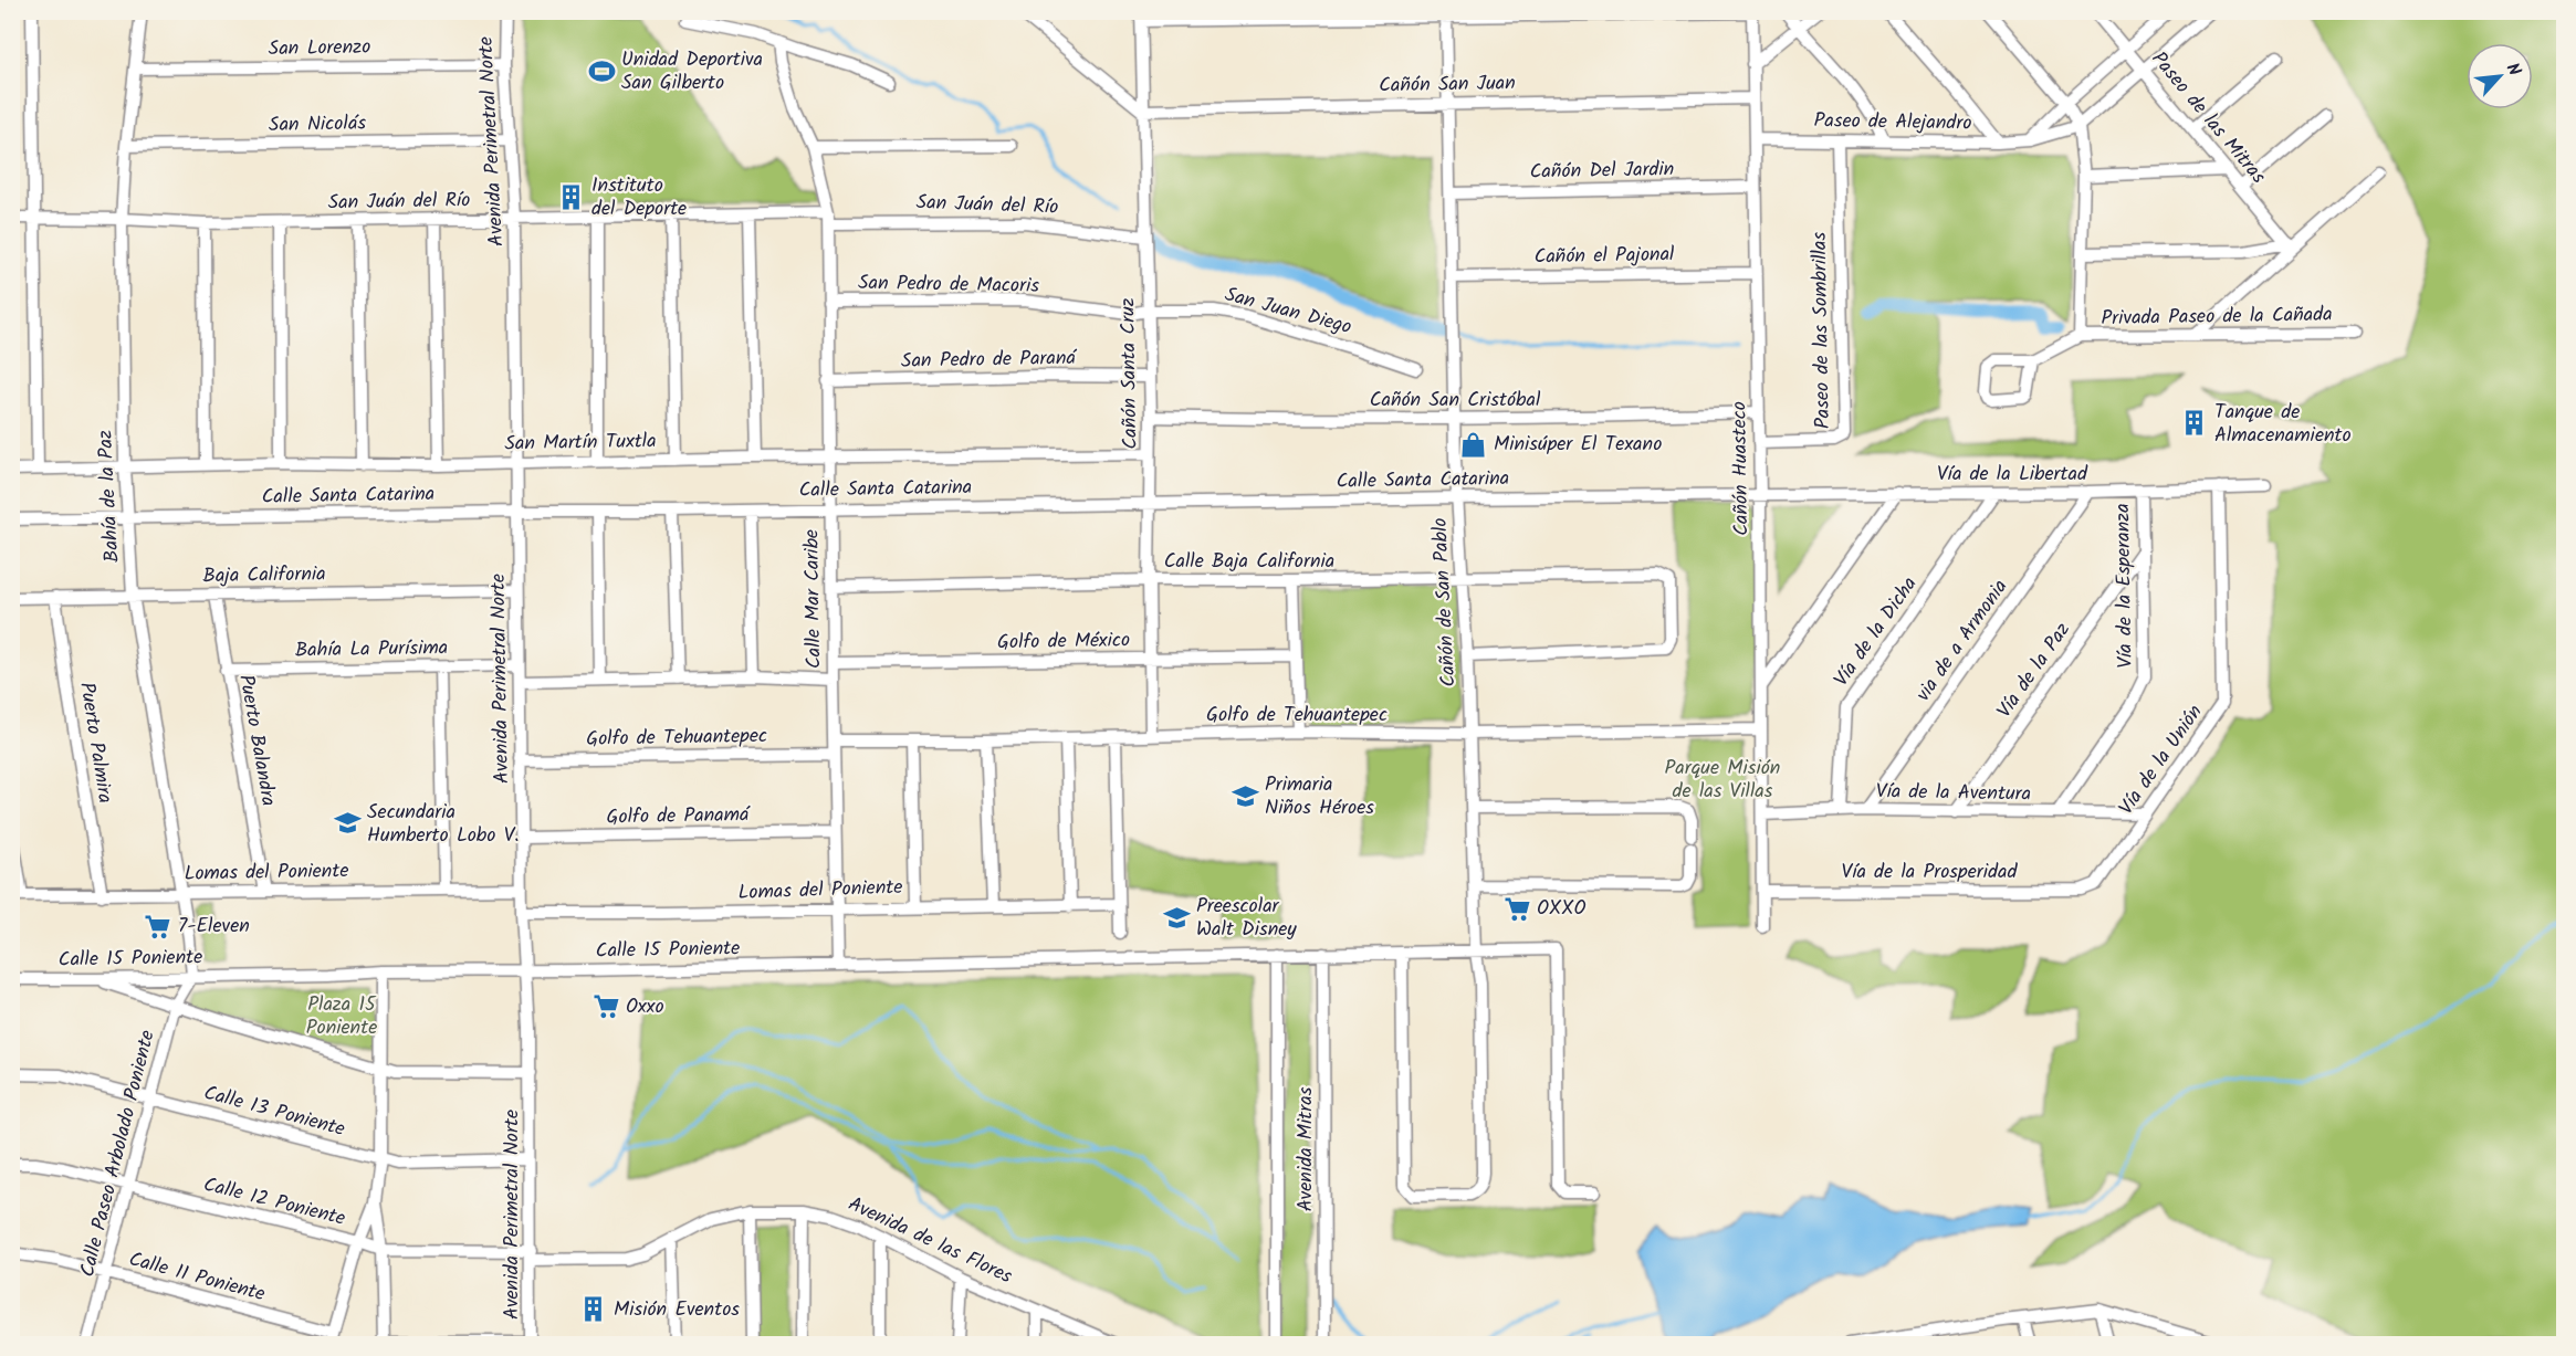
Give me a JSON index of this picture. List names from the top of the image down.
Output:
{
  "streets": {
    "street": [
      "San Lorenzo",
      "Cañón San Juan",
      "Paseo de las Mitras",
      "Paseo de Alejandro",
      "San Nicolás",
      "Avenida Perimetral Norte",
      "Cañón Del Jardin",
      "San Juán del Río",
      "Cañón el Pajonal",
      "San Pedro de Macoris",
      "San Juan Diego",
      "Privada Paseo de la Cañada",
      "Paseo de las Sombrillas",
      "San Pedro de Paraná",
      "Cañón Santa Cruz",
      "Cañón San Cristóbal",
      "San Martín Tuxtla",
      "Cañón Huasteco",
      "Vía de la Libertad",
      "Calle Santa Catarina",
      "Bahía de la Paz",
      "Calle Baja California",
      "Baja California",
      "Vía de la Esperanza",
      "Calle Mar Caribe",
      "Cañón de San Pablo",
      "Vía de la Dicha",
      "via de a Armonia",
      "Golfo de México",
      "Bahía La Purísima",
      "Vía de la Paz",
      "Golfo de Tehuantepec",
      "Puerto Balandra",
      "Puerto Palmira",
      "Vía de la Unión",
      "Vía de la Aventura",
      "Golfo de Panamá",
      "Vía de la Prosperidad",
      "Lomas del Poniente",
      "Calle 15 Poniente",
      "Calle 13 Poniente",
      "Avenida Mitras",
      "Calle Paseo Arbolado Poniente",
      "Calle 12 Poniente",
      "Avenida de las Flores",
      "Calle 11 Poniente"
    ]
  },
  "crossings": [
    ["San Lorenzo", "Avenida Perimetral Norte"],
    ["San Lorenzo", "Bahía de la Paz"],
    ["Cañón San Juan", "Cañón Santa Cruz"],
    ["Cañón San Juan", "Cañón Huasteco"],
    ["Cañón San Juan", "Cañón de San Pablo"],
    ["Paseo de las Mitras", "Paseo de Alejandro"],
    ["Paseo de Alejandro", "Paseo de las Sombrillas"],
    ["Paseo de Alejandro", "Cañón Huasteco"],
    ["San Nicolás", "Avenida Perimetral Norte"],
    ["San Nicolás", "Bahía de la Paz"],
    ["Avenida Perimetral Norte", "San Juán del Río"],
    ["Avenida Perimetral Norte", "San Martín Tuxtla"],
    ["Avenida Perimetral Norte", "Calle Santa Catarina"],
    ["Avenida Perimetral Norte", "Baja California"],
    ["Avenida Perimetral Norte", "Bahía La Purísima"],
    ["Avenida Perimetral Norte", "Golfo de Tehuantepec"],
    ["Avenida Perimetral Norte", "Golfo de Panamá"],
    ["Avenida Perimetral Norte", "Lomas del Poniente"],
    ["Avenida Perimetral Norte", "Calle 15 Poniente"],
    ["Avenida Perimetral Norte", "Calle 13 Poniente"],
    ["Avenida Perimetral Norte", "Calle 12 Poniente"],
    ["Avenida Perimetral Norte", "Avenida de las Flores"],
    ["Cañón Del Jardin", "Cañón Huasteco"],
    ["Cañón Del Jardin", "Cañón de San Pablo"],
    ["San Juán del Río", "Cañón Santa Cruz"],
    ["San Juán del Río", "Bahía de la Paz"],
    ["San Juán del Río", "Calle Mar Caribe"],
    ["Cañón el Pajonal", "Cañón Huasteco"],
    ["Cañón el Pajonal", "Cañón de San Pablo"],
    ["San Pedro de Macoris", "San Juan Diego"],
    ["San Pedro de Macoris", "Cañón Santa Cruz"],
    ["San Pedro de Macoris", "Calle Mar Caribe"],
    ["San Juan Diego", "Cañón Santa Cruz"],
    ["Paseo de las Sombrillas", "Cañón Huasteco"],
    ["San Pedro de Paraná", "Cañón Santa Cruz"],
    ["San Pedro de Paraná", "Calle Mar Caribe"],
    ["Cañón Santa Cruz", "Cañón San Cristóbal"],
    ["Cañón Santa Cruz", "San Martín Tuxtla"],
    ["Cañón Santa Cruz", "Calle Santa Catarina"],
    ["Cañón Santa Cruz", "Calle Baja California"],
    ["Cañón Santa Cruz", "Golfo de México"],
    ["Cañón Santa Cruz", "Golfo de Tehuantepec"],
    ["Cañón San Cristóbal", "Cañón Huasteco"],
    ["Cañón San Cristóbal", "Cañón de San Pablo"],
    ["San Martín Tuxtla", "Bahía de la Paz"],
    ["San Martín Tuxtla", "Calle Mar Caribe"],
    ["Cañón Huasteco", "Vía de la Libertad"],
    ["Cañón Huasteco", "Calle Santa Catarina"],
    ["Cañón Huasteco", "Golfo de Tehuantepec"],
    ["Cañón Huasteco", "Vía de la Aventura"],
    ["Cañón Huasteco", "Vía de la Prosperidad"],
    ["Vía de la Libertad", "Calle Santa Catarina"],
    ["Vía de la Libertad", "Vía de la Esperanza"],
    ["Vía de la Libertad", "Vía de la Dicha"],
    ["Vía de la Libertad", "via de a Armonia"],
    ["Vía de la Libertad", "Vía de la Unión"],
    ["Calle Santa Catarina", "Bahía de la Paz"],
    ["Calle Santa Catarina", "Calle Mar Caribe"],
    ["Calle Santa Catarina", "Cañón de San Pablo"],
    ["Bahía de la Paz", "Baja California"],
    ["Bahía de la Paz", "Lomas del Poniente"],
    ["Bahía de la Paz", "Calle 15 Poniente"],
    ["Bahía de la Paz", "Calle Paseo Arbolado Poniente"],
    ["Calle Baja California", "Calle Mar Caribe"],
    ["Calle Baja California", "Cañón de San Pablo"],
    ["Baja California", "Puerto Balandra"],
    ["Baja California", "Puerto Palmira"],
    ["Vía de la Esperanza", "Vía de la Paz"],
    ["Vía de la Esperanza", "Vía de la Aventura"],
    ["Calle Mar Caribe", "Golfo de México"],
    ["Calle Mar Caribe", "Golfo de Tehuantepec"],
    ["Calle Mar Caribe", "Golfo de Panamá"],
    ["Calle Mar Caribe", "Lomas del Poniente"],
    ["Calle Mar Caribe", "Calle 15 Poniente"],
    ["Cañón de San Pablo", "Golfo de Tehuantepec"],
    ["Cañón de San Pablo", "Calle 15 Poniente"],
    ["Vía de la Dicha", "Vía de la Aventura"],
    ["via de a Armonia", "Vía de la Aventura"],
    ["Bahía La Purísima", "Puerto Balandra"],
    ["Vía de la Paz", "Vía de la Aventura"],
    ["Puerto Balandra", "Lomas del Poniente"],
    ["Puerto Palmira", "Lomas del Poniente"],
    ["Vía de la Unión", "Vía de la Aventura"],
    ["Vía de la Unión", "Vía de la Prosperidad"],
    ["Calle 15 Poniente", "Avenida Mitras"],
    ["Calle 15 Poniente", "Calle Paseo Arbolado Poniente"],
    ["Calle 13 Poniente", "Calle Paseo Arbolado Poniente"],
    ["Calle Paseo Arbolado Poniente", "Calle 12 Poniente"],
    ["Calle Paseo Arbolado Poniente", "Calle 11 Poniente"],
    ["Calle 12 Poniente", "Avenida de las Flores"]
  ],
  "parks": ["Parque Misión de las Villas", "Plaza 15 Poniente"],
  "places": {
    "sports": ["Unidad Deportiva San Gilberto"],
    "building": ["Instituto del Deporte", "Tanque de Almacenamiento", "Misión Eventos"],
    "shop": ["Minisúper El Texano"],
    "school or university": ["Primaria Niños Héroes", "Secundaria Humberto Lobo V.", "Preescolar Walt Disney"],
    "supermarket": ["OXXO", "7-Eleven", "Oxxo"]
  },
  "north": "top right"
}
